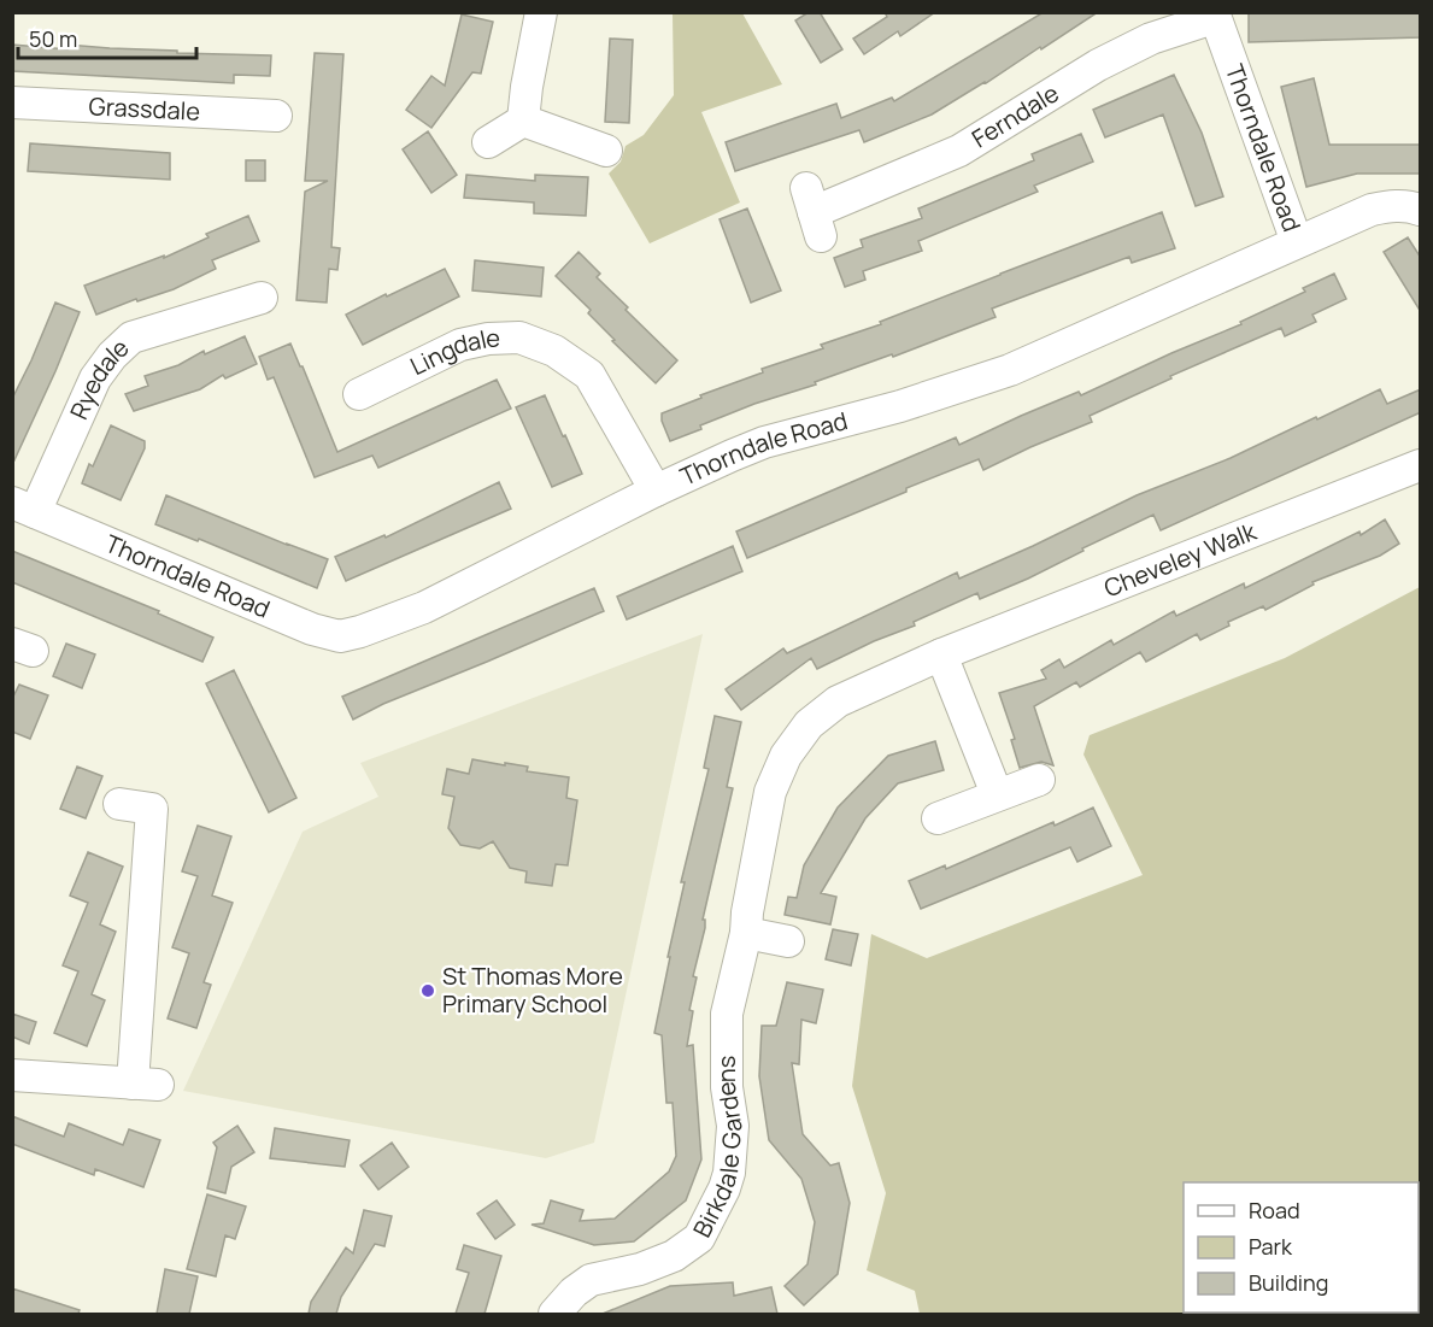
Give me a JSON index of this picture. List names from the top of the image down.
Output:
{
  "streets": {
    "street": [
      "Grassdale",
      "Ferndale",
      "Thorndale Road",
      "Lingdale",
      "Ryedale",
      "Cheveley Walk",
      "Birkdale Gardens"
    ]
  },
  "crossings": [
    ["Ferndale", "Thorndale Road"],
    ["Thorndale Road", "Lingdale"],
    ["Thorndale Road", "Ryedale"],
    ["Cheveley Walk", "Birkdale Gardens"]
  ],
  "places": ["St Thomas More Primary School"],
  "legend": ["Road", "Park", "Building"],
  "scale_bar": "50 m"
}
